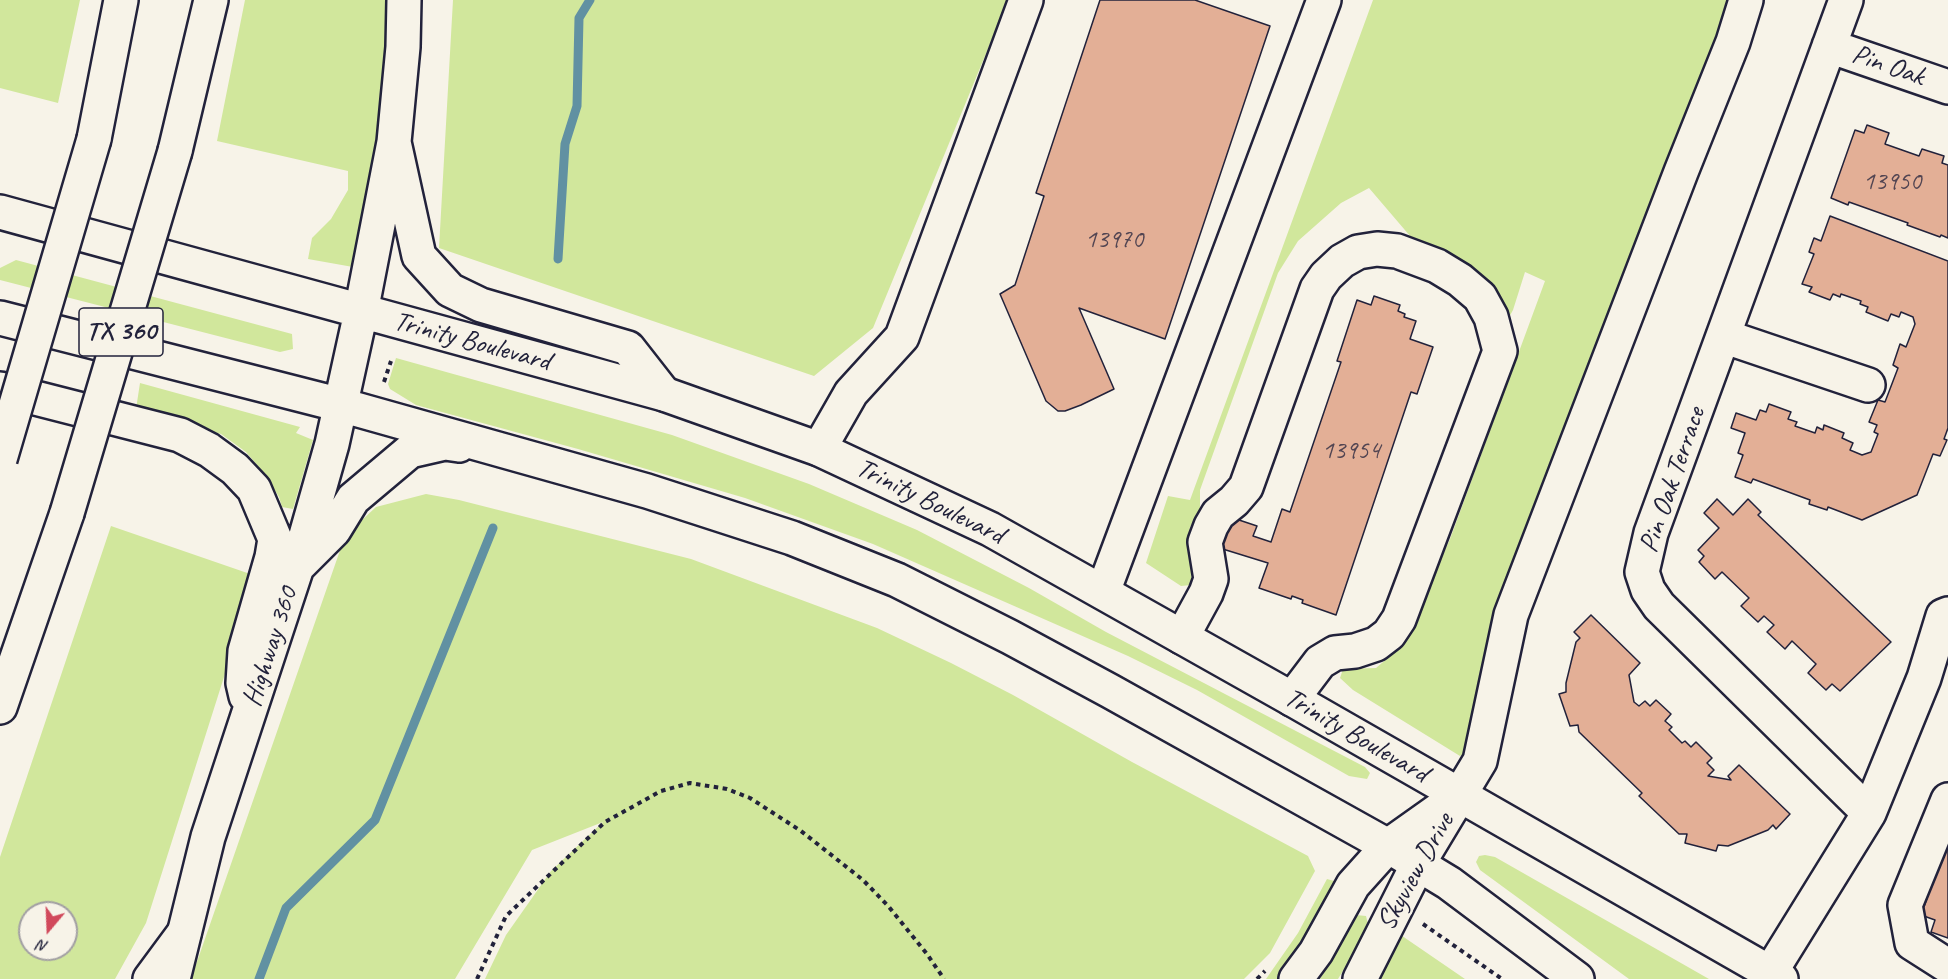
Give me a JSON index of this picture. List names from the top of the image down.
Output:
{
  "streets": {
    "main road": [
      "Pin Oak",
      "TX 360",
      "Trinity Boulevard",
      "Pin Oak Terrace",
      "Highway 360",
      "Skyview Drive"
    ]
  },
  "crossings": [
    ["Pin Oak", "Pin Oak Terrace"],
    ["Trinity Boulevard", "Highway 360"],
    ["Trinity Boulevard", "Skyview Drive"]
  ],
  "house_numbers": ["13950", "13970", "13954"],
  "north": "bottom"
}
